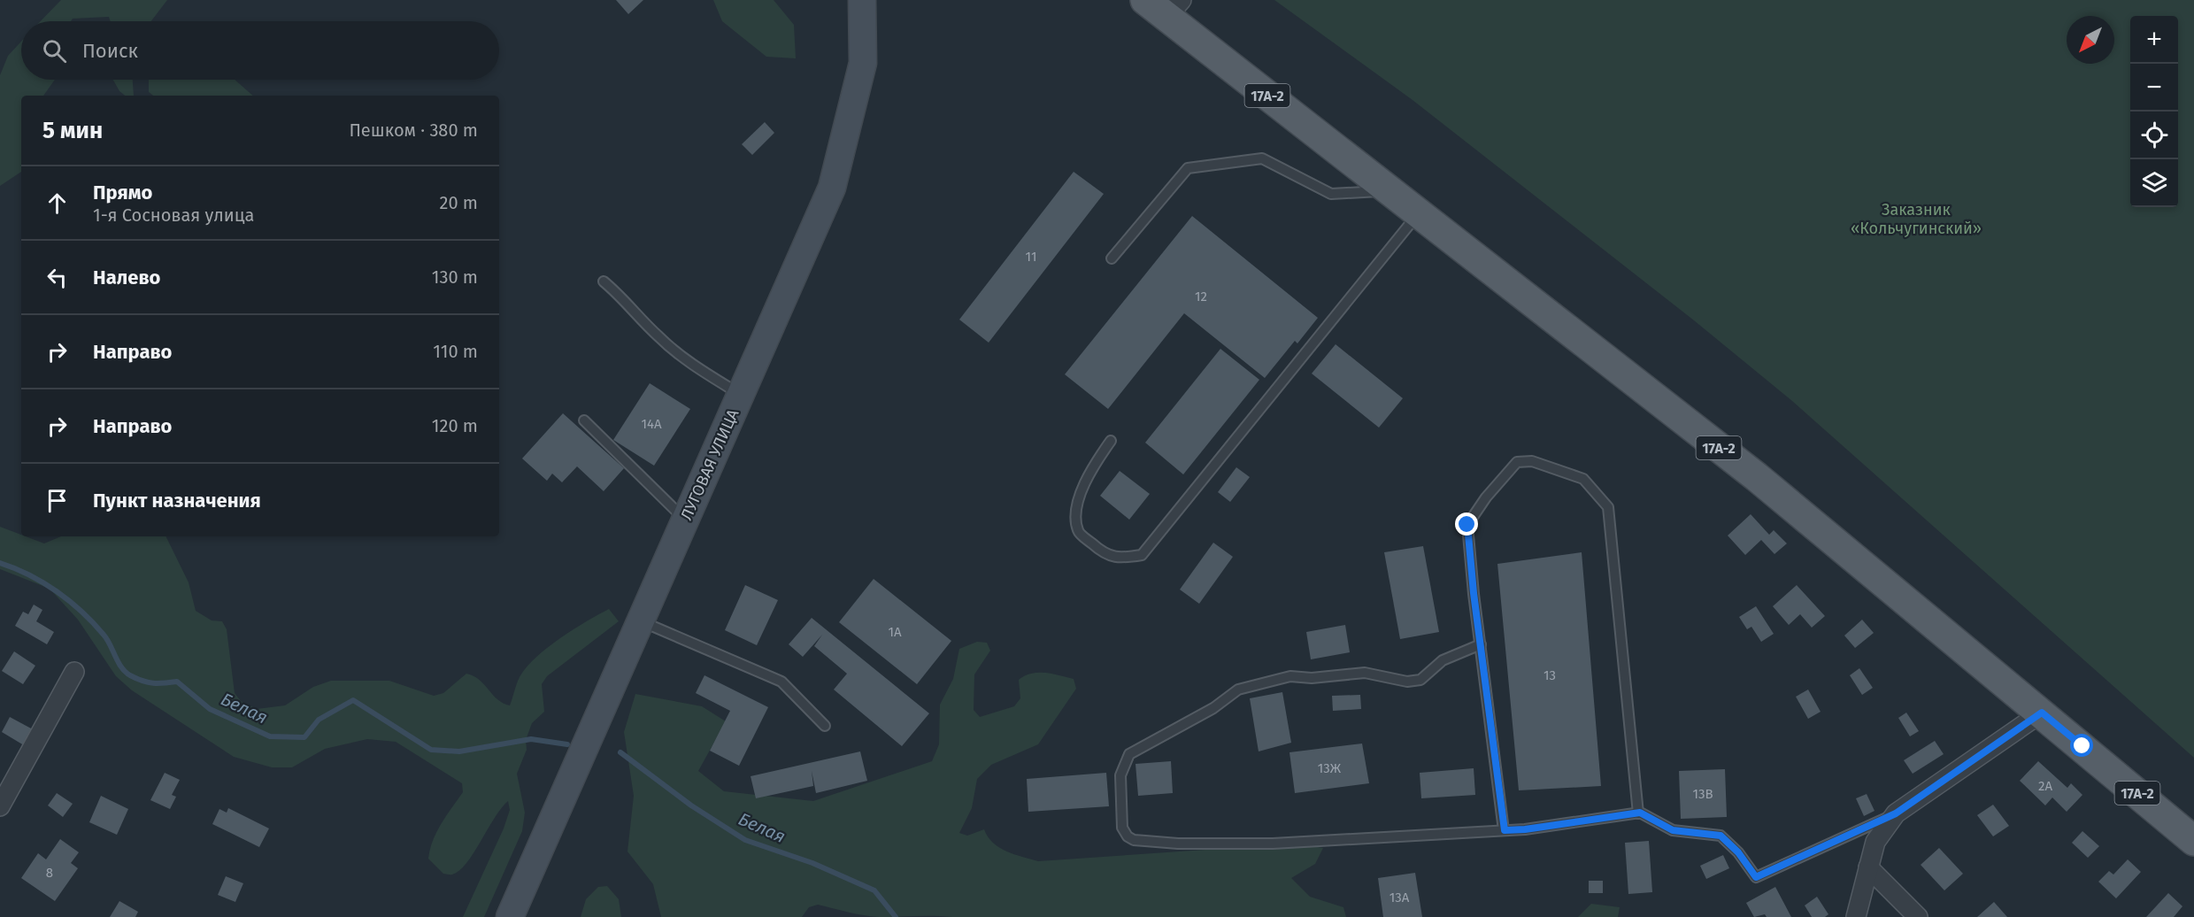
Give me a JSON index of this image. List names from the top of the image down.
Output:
{
  "streets": {
    "main road": ["17А-2"],
    "street": ["ЛУГОВАЯ УЛИЦА"]
  },
  "water": ["Белая"],
  "parks": ["Заказник «Кольчугинский»"],
  "house_numbers": [
    "11",
    "12",
    "14А",
    "1А",
    "13",
    "13Ж",
    "2А",
    "13В",
    "8",
    "13А"
  ],
  "north": "bottom left",
  "page": {
    "map_buttons": ["+", "−"],
    "search": "Поиск",
    "heading": ["5 мин", "Пешком · 380 m"],
    "list": [
      ["Прямо", "1-я Сосновая улица", "20 m"],
      ["Налево", "130 m"],
      ["Направо", "110 m"],
      ["Направо", "120 m"],
      "Пункт назначения"
    ]
  }
}
